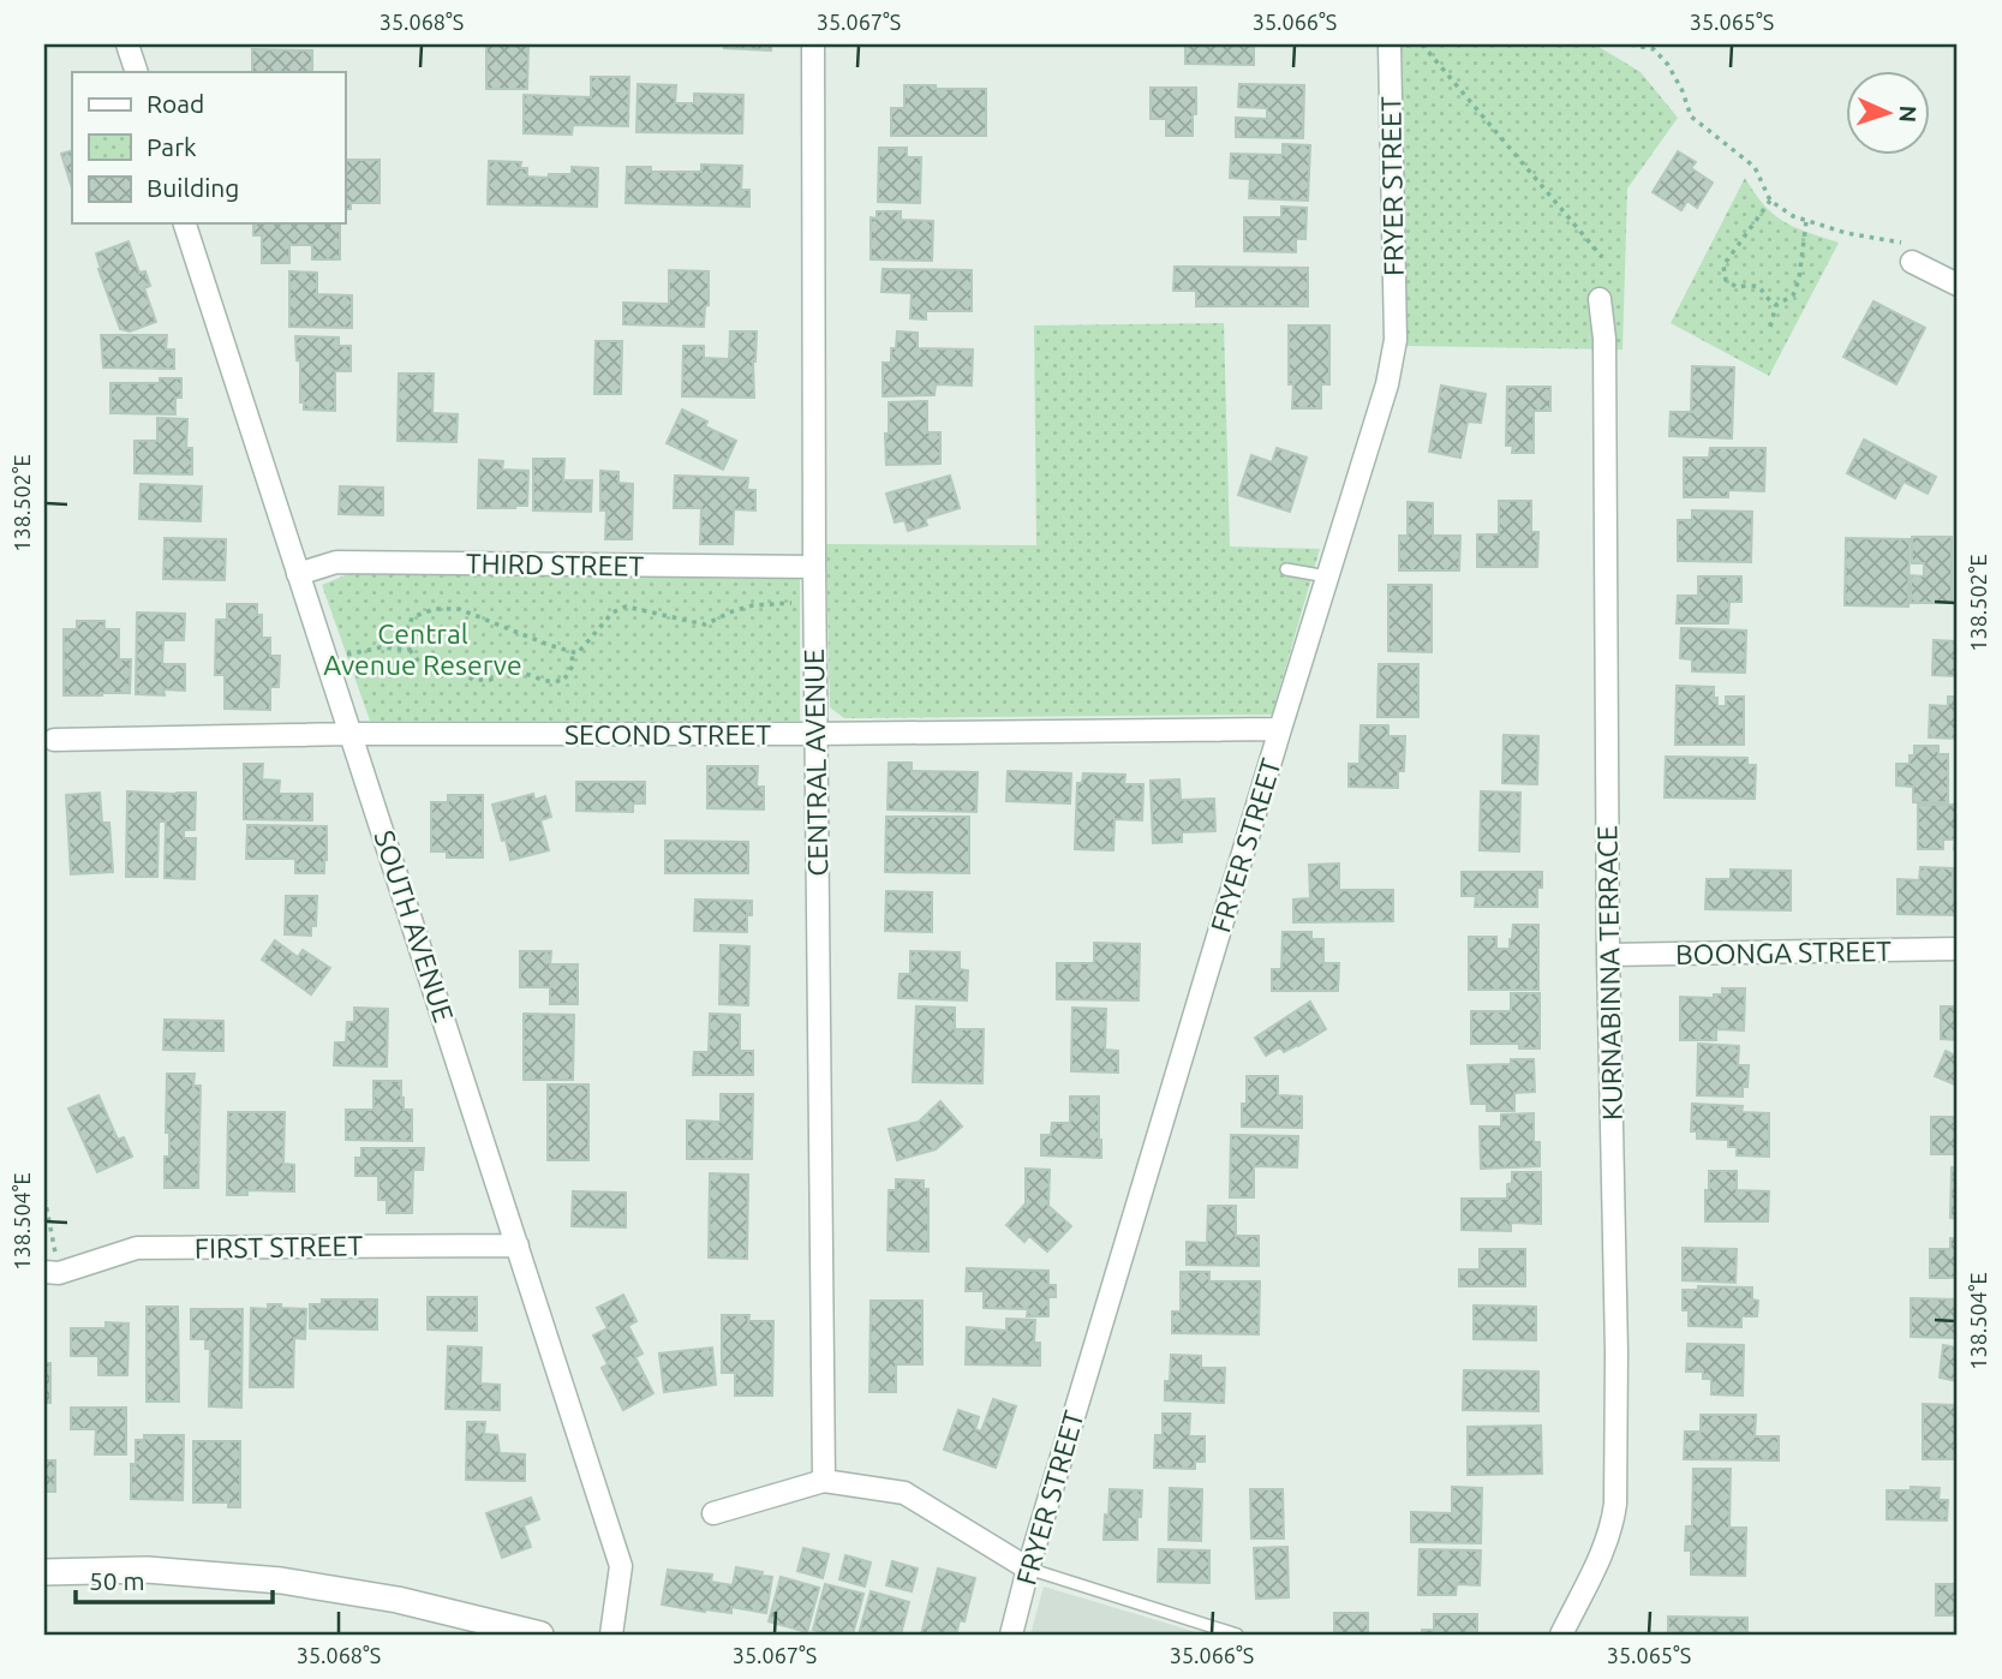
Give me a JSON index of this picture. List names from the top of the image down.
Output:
{
  "streets": {
    "street": [
      "FRYER STREET",
      "THIRD STREET",
      "SECOND STREET",
      "CENTRAL AVENUE",
      "SOUTH AVENUE",
      "BOONGA STREET",
      "KURNABINNA TERRACE",
      "FIRST STREET"
    ]
  },
  "crossings": [
    ["FRYER STREET", "SECOND STREET"],
    ["THIRD STREET", "CENTRAL AVENUE"],
    ["THIRD STREET", "SOUTH AVENUE"],
    ["SECOND STREET", "CENTRAL AVENUE"],
    ["SECOND STREET", "SOUTH AVENUE"],
    ["SOUTH AVENUE", "FIRST STREET"],
    ["BOONGA STREET", "KURNABINNA TERRACE"]
  ],
  "parks": ["Central Avenue Reserve"],
  "legend": ["Road", "Park", "Building"],
  "scale_bar": "50 m",
  "north": "right",
  "coordinates": [
    "35.068°S",
    "35.067°S",
    "35.066°S",
    "35.065°S",
    "138.502°E",
    "138.504°E"
  ]
}
